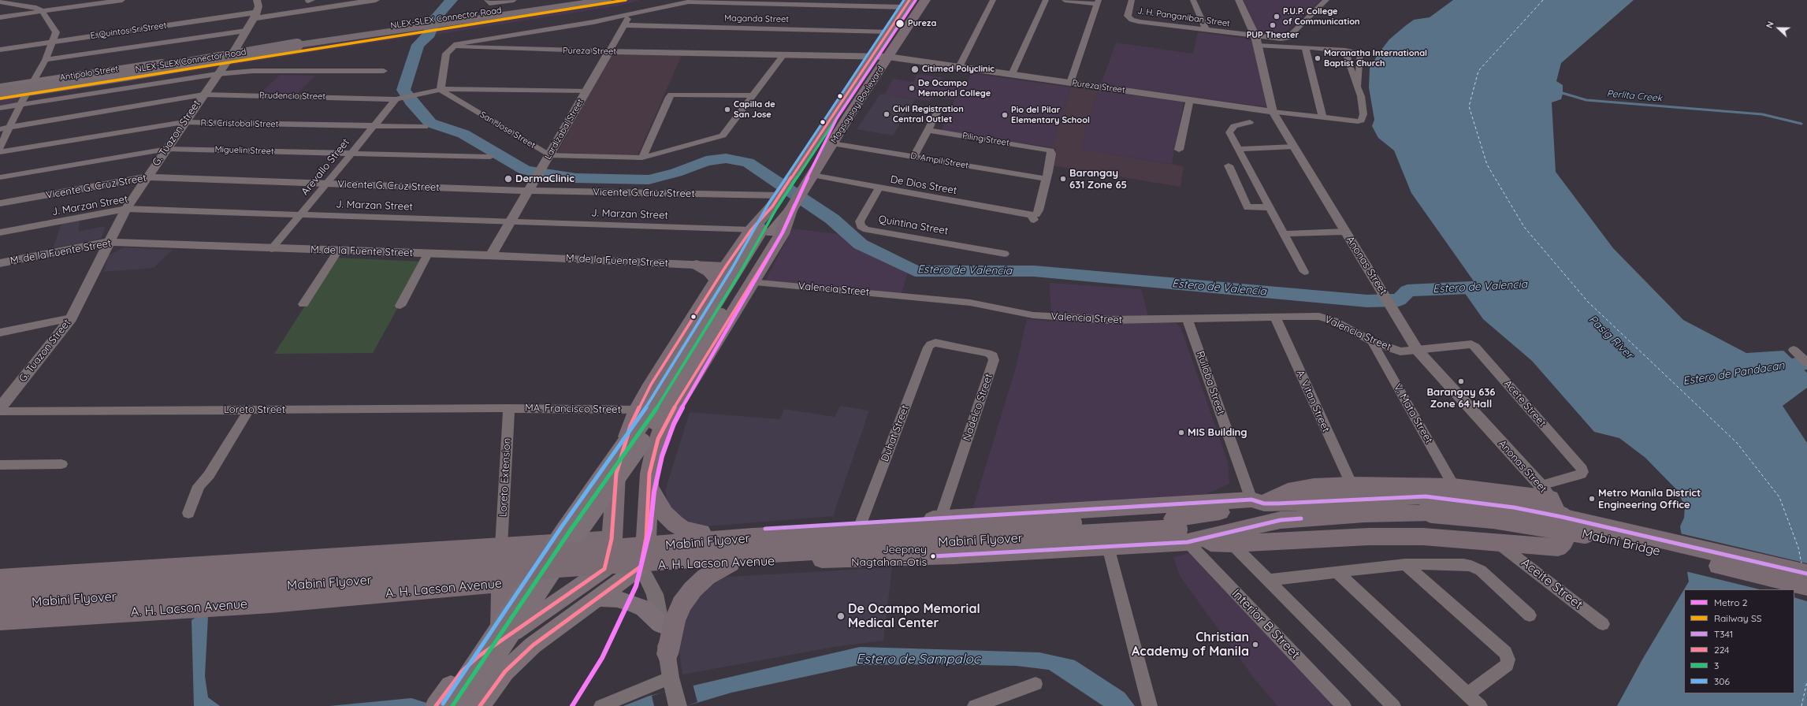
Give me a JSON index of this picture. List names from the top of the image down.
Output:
{
  "streets": {
    "highway": ["NLEX-SLEX Connector Road"],
    "main road": [
      "Magsaysay Boulevard",
      "Mabini Flyover",
      "Mabini Bridge",
      "A. H. Lacson Avenue"
    ],
    "street": [
      "J. H. Panganiban Street",
      "Maganda Street",
      "E. Quintos Sr. Street",
      "Pureza Street",
      "Antipolo Street",
      "Prudencio Street",
      "R.S. Cristobal Street",
      "Lardizabal Street",
      "San Jose Street",
      "G. Tuazon Street",
      "Piling Street",
      "Miguelin Street",
      "D. Ampil Street",
      "Arevallo Street",
      "De Dios Street",
      "Vicente G. Cruz Street",
      "J. Marzan Street",
      "Quintina Street",
      "M. de la Fuente Street",
      "Anonas Street",
      "Valencia Street",
      "Ruiloba Street",
      "A. Vitan Street",
      "Acete Street",
      "Nadelco Street",
      "MA. Francisco Street",
      "Loreto Street",
      "V. Mata Street",
      "Duhat Street",
      "Loreto Extension",
      "Aceite Street",
      "Interior B Street"
    ]
  },
  "crossings": [
    ["J. H. Panganiban Street", "Anonas Street"],
    ["Maganda Street", "Magsaysay Boulevard"],
    ["E. Quintos Sr. Street", "G. Tuazon Street"],
    ["Pureza Street", "Magsaysay Boulevard"],
    ["Pureza Street", "Lardizabal Street"],
    ["Pureza Street", "San Jose Street"],
    ["Pureza Street", "Anonas Street"],
    ["Antipolo Street", "G. Tuazon Street"],
    ["Prudencio Street", "Lardizabal Street"],
    ["Prudencio Street", "San Jose Street"],
    ["Prudencio Street", "G. Tuazon Street"],
    ["Prudencio Street", "Arevallo Street"],
    ["Magsaysay Boulevard", "D. Ampil Street"],
    ["Magsaysay Boulevard", "De Dios Street"],
    ["Magsaysay Boulevard", "Vicente G. Cruz Street"],
    ["Magsaysay Boulevard", "J. Marzan Street"],
    ["Magsaysay Boulevard", "M. de la Fuente Street"],
    ["Magsaysay Boulevard", "Valencia Street"],
    ["Magsaysay Boulevard", "MA. Francisco Street"],
    ["Magsaysay Boulevard", "A. H. Lacson Avenue"],
    ["R.S. Cristobal Street", "G. Tuazon Street"],
    ["R.S. Cristobal Street", "Arevallo Street"],
    ["Lardizabal Street", "San Jose Street"],
    ["Lardizabal Street", "Vicente G. Cruz Street"],
    ["Lardizabal Street", "J. Marzan Street"],
    ["Lardizabal Street", "M. de la Fuente Street"],
    ["G. Tuazon Street", "Miguelin Street"],
    ["G. Tuazon Street", "Vicente G. Cruz Street"],
    ["G. Tuazon Street", "J. Marzan Street"],
    ["G. Tuazon Street", "M. de la Fuente Street"],
    ["Piling Street", "D. Ampil Street"],
    ["Piling Street", "De Dios Street"],
    ["Miguelin Street", "Arevallo Street"],
    ["D. Ampil Street", "De Dios Street"],
    ["Arevallo Street", "Vicente G. Cruz Street"],
    ["Arevallo Street", "J. Marzan Street"],
    ["Arevallo Street", "M. de la Fuente Street"],
    ["De Dios Street", "Quintina Street"],
    ["Anonas Street", "Valencia Street"],
    ["Anonas Street", "Acete Street"],
    ["Valencia Street", "Ruiloba Street"],
    ["Valencia Street", "A. Vitan Street"],
    ["Valencia Street", "Acete Street"],
    ["Valencia Street", "V. Mata Street"],
    ["Ruiloba Street", "Mabini Flyover"],
    ["Nadelco Street", "Duhat Street"],
    ["MA. Francisco Street", "Loreto Street"],
    ["MA. Francisco Street", "Loreto Extension"],
    ["Loreto Street", "Loreto Extension"],
    ["Mabini Flyover", "A. H. Lacson Avenue"],
    ["Mabini Flyover", "Interior B Street"],
    ["Mabini Bridge", "A. H. Lacson Avenue"],
    ["A. H. Lacson Avenue", "Interior B Street"]
  ],
  "water": [
    "Perlita Creek",
    "Estero de Valencia",
    "Pasig River",
    "Estero de Pandacan",
    "Estero de Sampaloc"
  ],
  "places": [
    "P.U.P. College of Communication",
    "Pureza",
    "PUP Theater",
    "Maranatha International Baptist Church",
    "Citimed Polyclinic",
    "De Ocampo Memorial College",
    "Capilla de San Jose",
    "Civil Registration Central Outlet",
    "Pio del Pilar Elementary School",
    "DermaClinic",
    "Barangay 631 Zone 65",
    "Barangay 636 Zone 64 Hall",
    "MIS Building",
    "Metro Manila District Engineering Office",
    "Jeepney Nagtahan-Otis",
    "De Ocampo Memorial Medical Center",
    "Christian Academy of Manila"
  ],
  "lines": [
    "metro line 2",
    "rail line SS",
    "transit line 224",
    "transit line 306",
    "transit line 3",
    "transit line T341"
  ],
  "legend": [
    "Metro 2",
    "Railway SS",
    "T341",
    "224",
    "3",
    "306"
  ],
  "north": "left"
}
